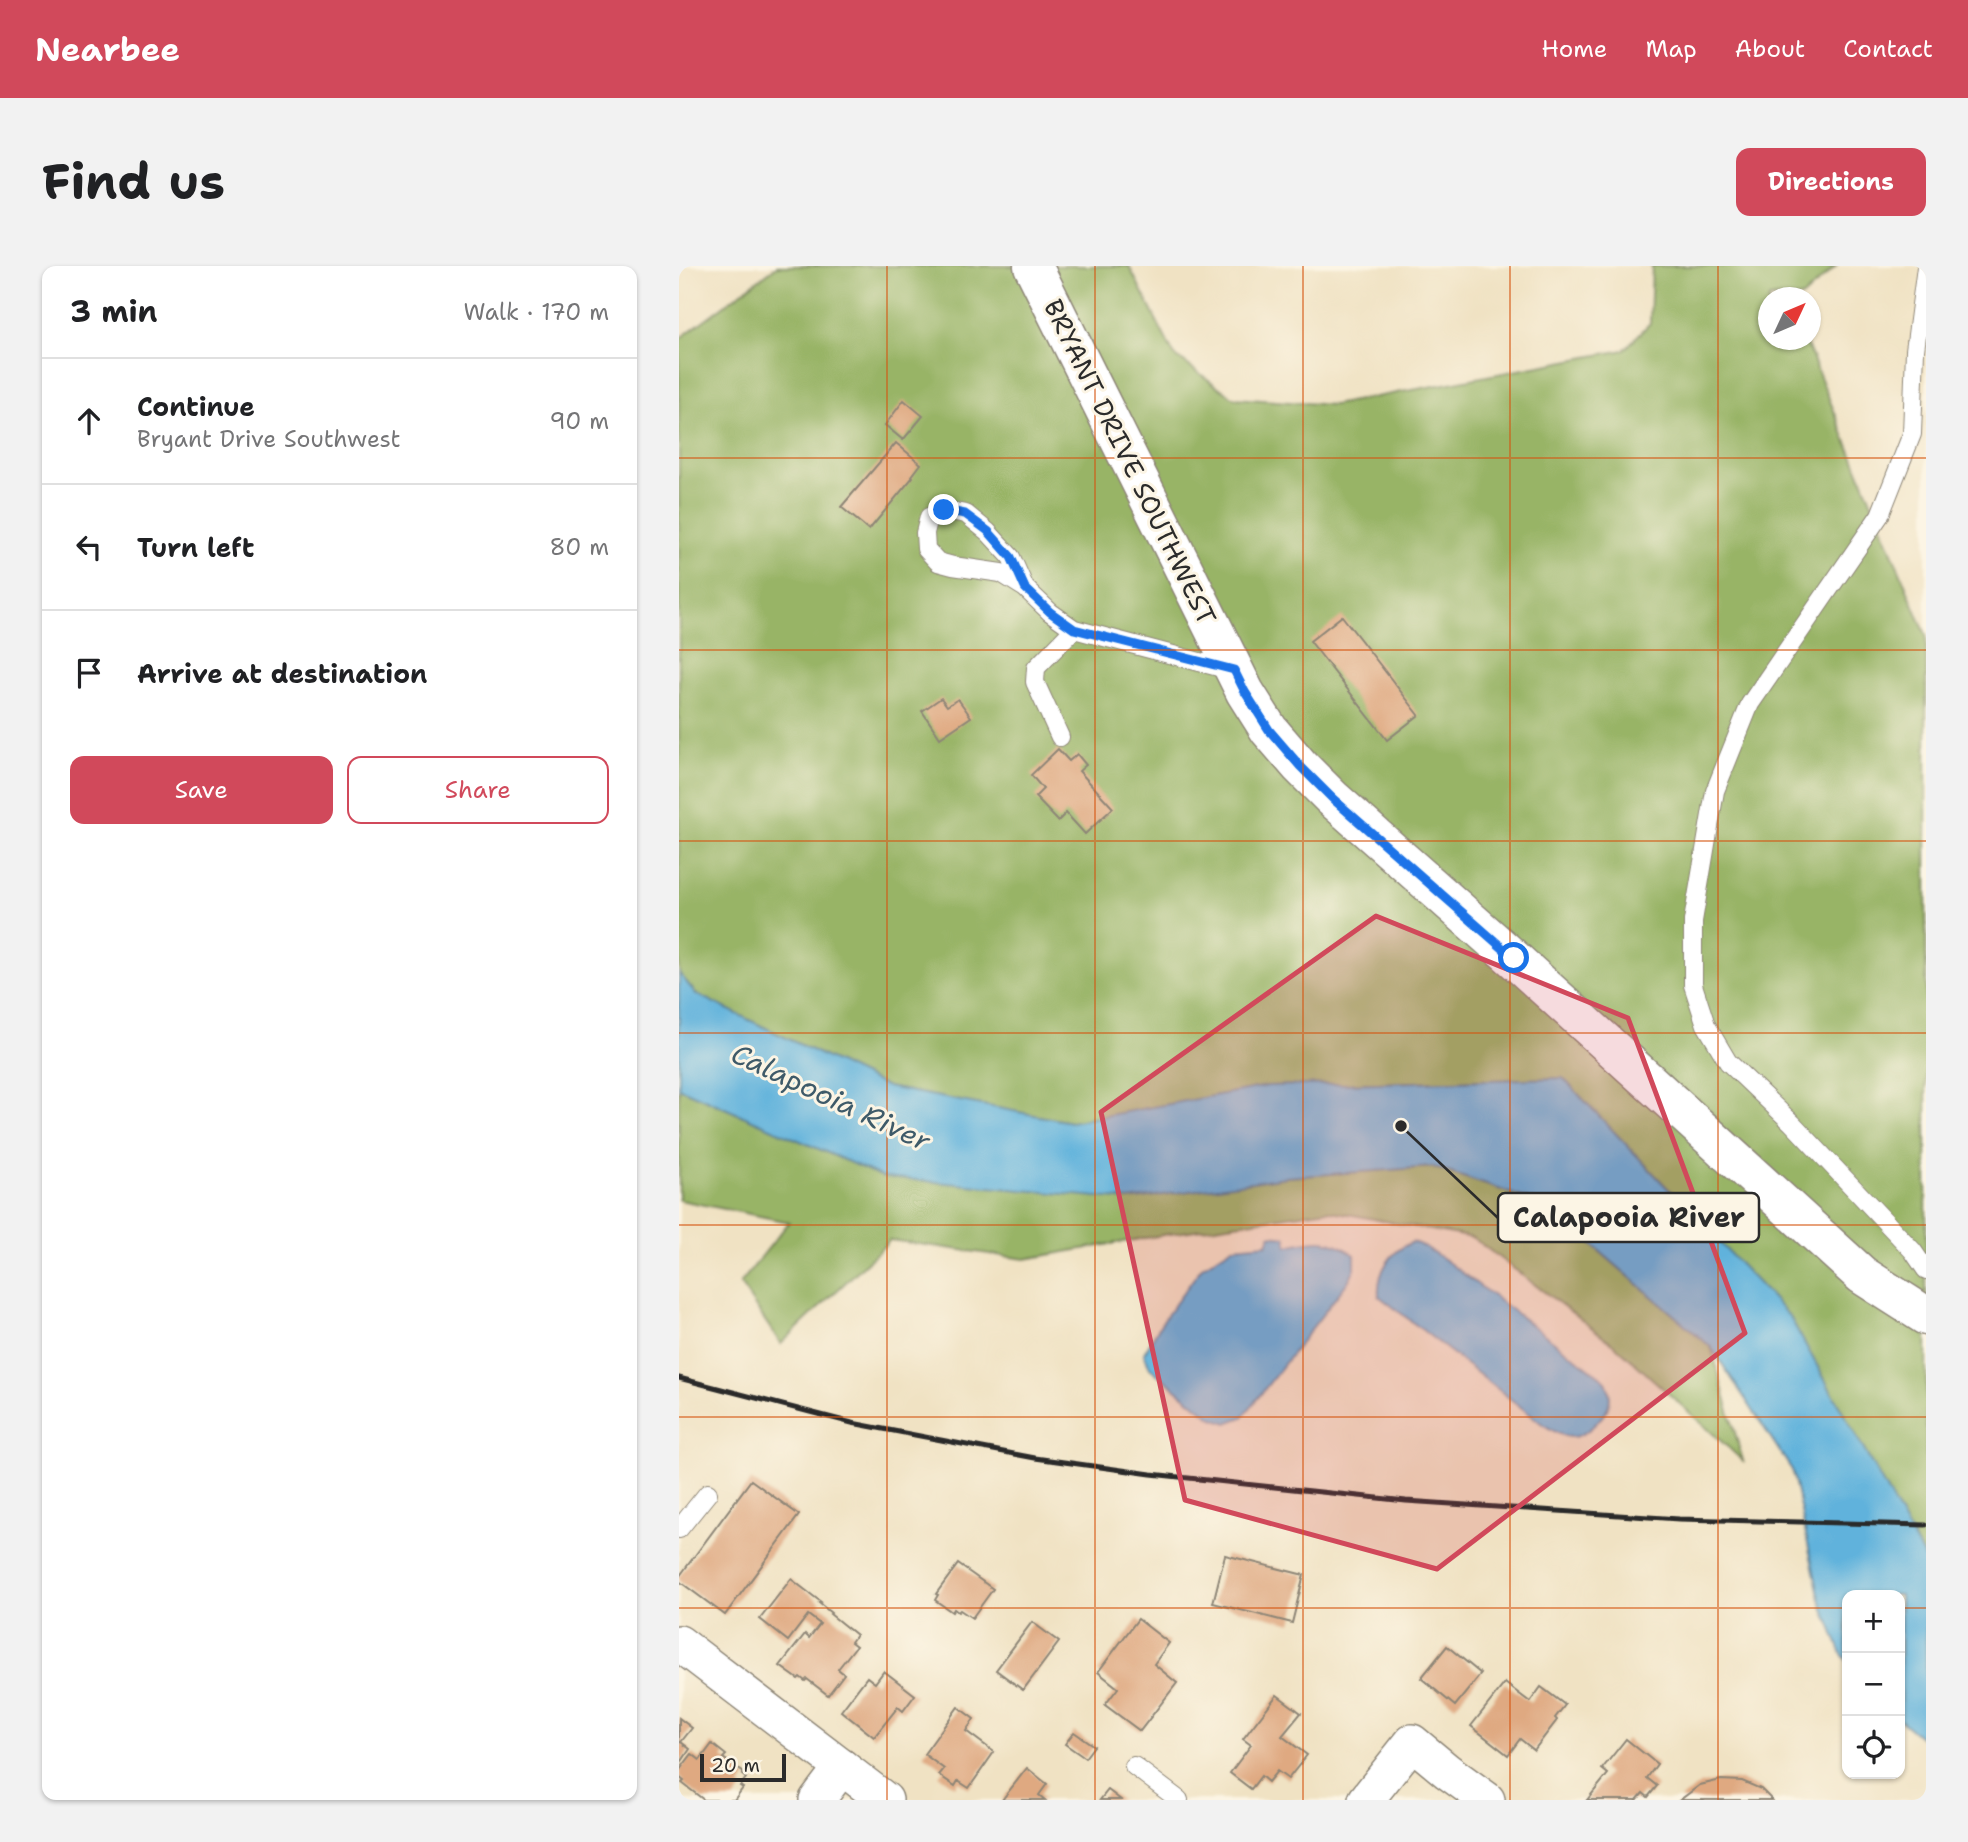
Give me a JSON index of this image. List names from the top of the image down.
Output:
{
  "streets": {
    "street": ["BRYANT DRIVE SOUTHWEST"]
  },
  "water": ["Calapooia River"],
  "places": ["Calapooia River"],
  "scale_bar": "20 m",
  "north": "top right",
  "page": {
    "header": "Nearbee",
    "nav": [
      "Home",
      "Map",
      "About",
      "Contact"
    ],
    "buttons": [
      "Directions",
      ["Save", "Share"]
    ],
    "title": "Find us",
    "heading": ["3 min", "Walk · 170 m"],
    "list": [
      ["Continue", "Bryant Drive Southwest", "90 m"],
      ["Turn left", "80 m"],
      "Arrive at destination"
    ],
    "map_buttons": ["+", "−"],
    "scale": "20 m"
  }
}
